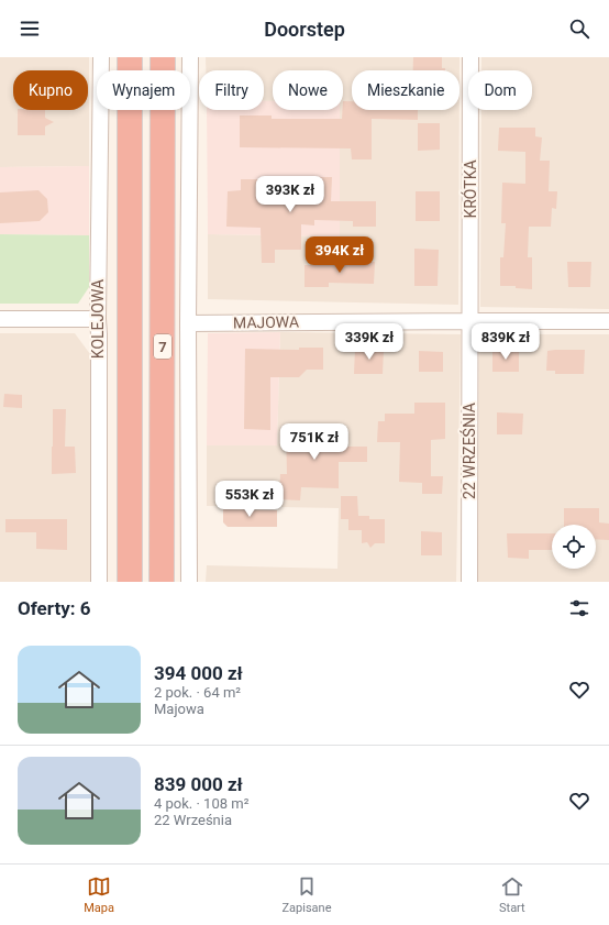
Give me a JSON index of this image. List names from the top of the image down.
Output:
{
  "streets": {
    "highway": ["KOLEJOWA", "7"],
    "street": ["KRÓTKA", "MAJOWA", "22 WRZEŚNIA"]
  },
  "crossings": [
    ["KRÓTKA", "MAJOWA"],
    ["KRÓTKA", "22 WRZEŚNIA"],
    ["MAJOWA", "22 WRZEŚNIA"]
  ],
  "page": {
    "header": "Doorstep",
    "chip": [
      "Kupno",
      "Wynajem",
      "Filtry",
      "Nowe",
      "Mieszkanie",
      "Dom"
    ],
    "price": [
      "393K zł",
      "394K zł",
      "339K zł",
      "839K zł",
      "751K zł",
      "553K zł"
    ],
    "heading": "Oferty: 6",
    "list": [
      {
        "name": "394 000 zł",
        "note": "2 pok. · 64 m² · Majowa"
      },
      {
        "name": "839 000 zł",
        "note": "4 pok. · 108 m² · 22 Września"
      }
    ],
    "tabs": ["Mapa", "Zapisane", "Start"]
  }
}
